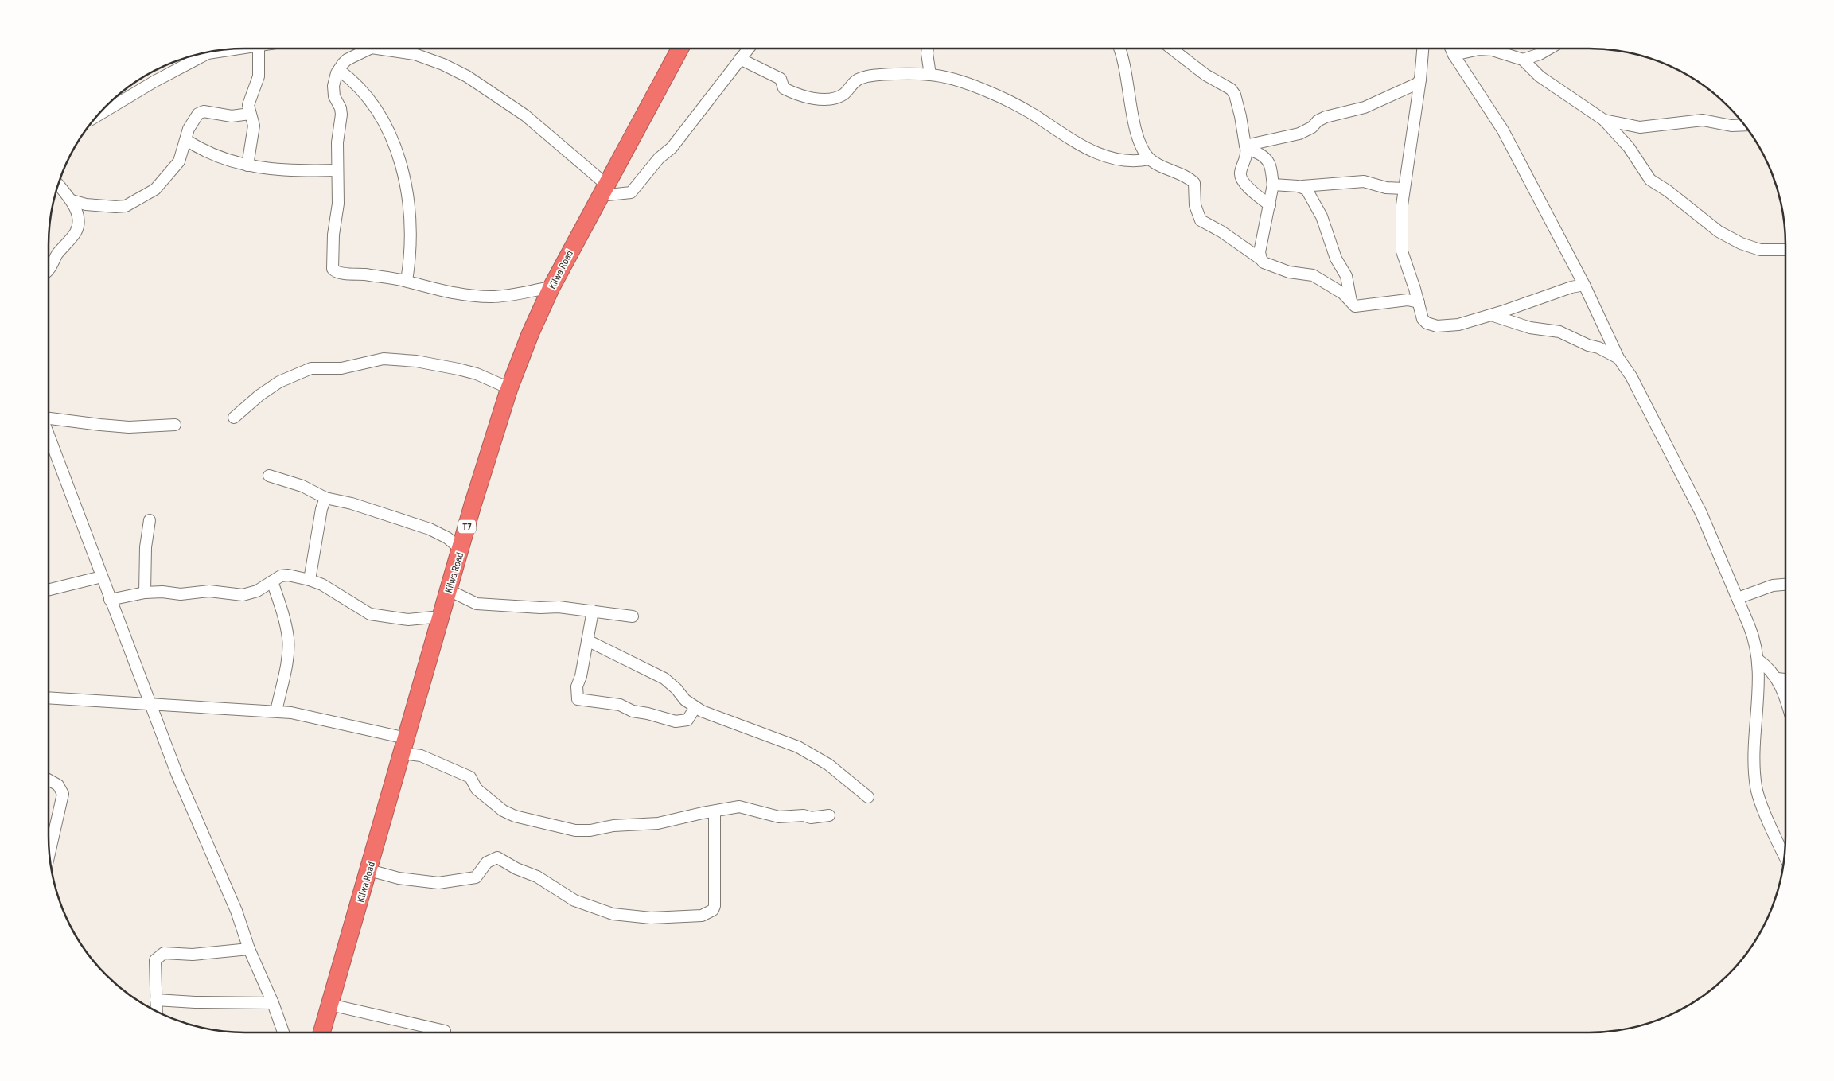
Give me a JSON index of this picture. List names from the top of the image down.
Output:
{
  "streets": {
    "highway": ["Kilwa Road", "T7"]
  }
}
